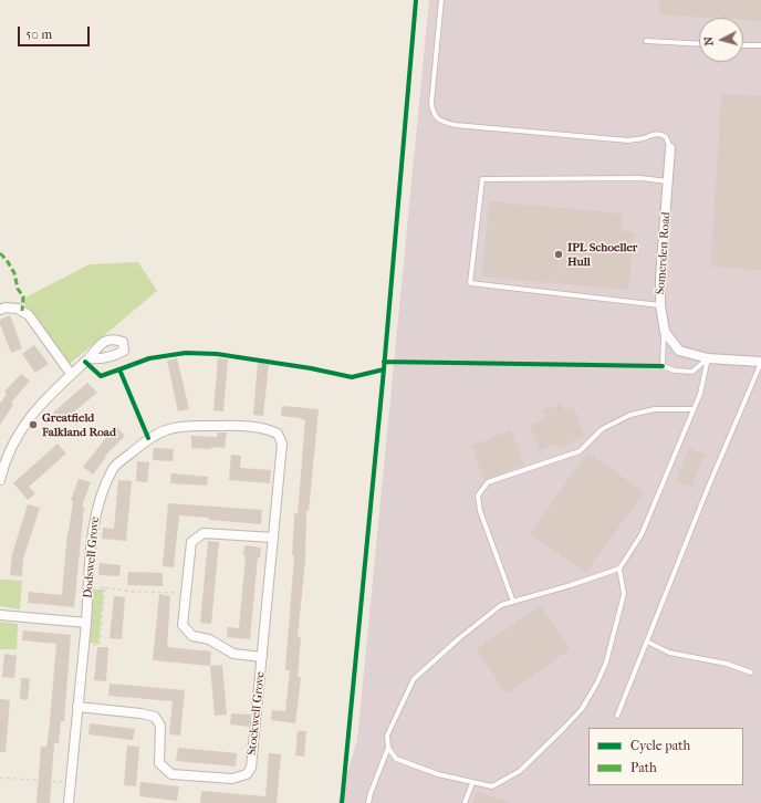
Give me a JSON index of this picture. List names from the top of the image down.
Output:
{
  "streets": {
    "street": ["Somerden Road", "Dodswell Grove", "Stockwell Grove"]
  },
  "crossings": [
    ["Dodswell Grove", "Stockwell Grove"]
  ],
  "places": ["IPL Schoeller Hull", "Greatfield Falkland Road"],
  "legend": ["Cycle path", "Path"],
  "scale_bar": "50 m",
  "north": "left"
}
